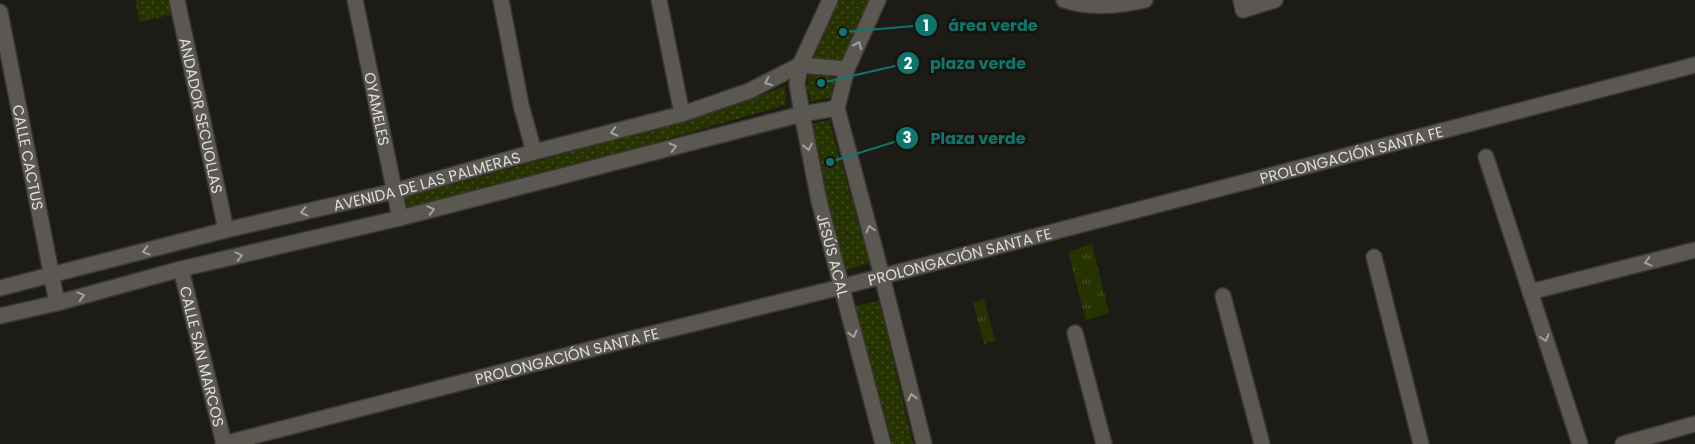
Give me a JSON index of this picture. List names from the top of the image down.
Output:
{
  "streets": {
    "street": [
      "OYAMELES",
      "ANDADOR SECUOLLAS",
      "PROLONGACIÓN SANTA FE",
      "CALLE CACTUS",
      "AVENIDA DE LAS PALMERAS",
      "JESÚS ACAL",
      "CALLE SAN MARCOS"
    ]
  },
  "crossings": [
    ["OYAMELES", "AVENIDA DE LAS PALMERAS"],
    ["ANDADOR SECUOLLAS", "AVENIDA DE LAS PALMERAS"],
    ["PROLONGACIÓN SANTA FE", "JESÚS ACAL"],
    ["PROLONGACIÓN SANTA FE", "CALLE SAN MARCOS"],
    ["CALLE CACTUS", "AVENIDA DE LAS PALMERAS"],
    ["AVENIDA DE LAS PALMERAS", "JESÚS ACAL"],
    ["AVENIDA DE LAS PALMERAS", "CALLE SAN MARCOS"]
  ],
  "places": ["área verde", "plaza verde", "Plaza verde"]
}
